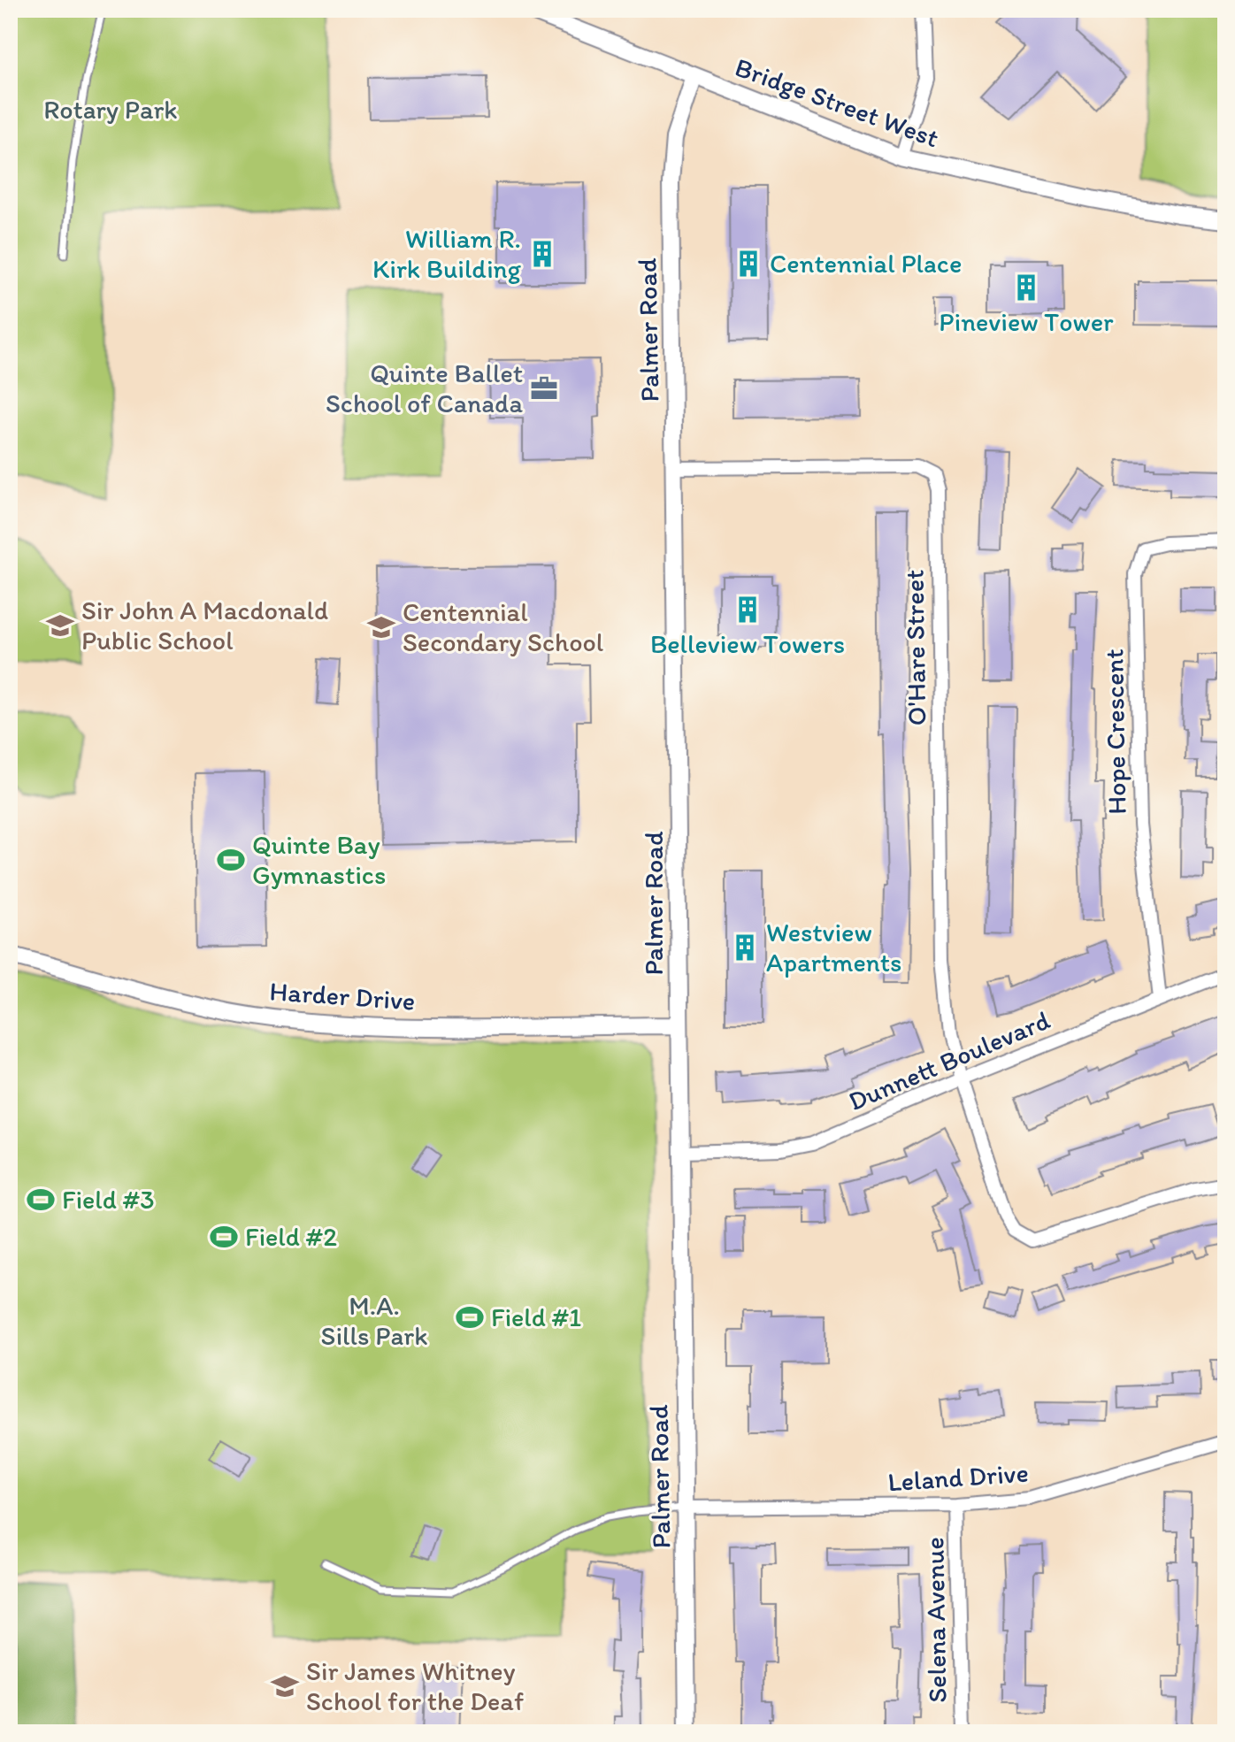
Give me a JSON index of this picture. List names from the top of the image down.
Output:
{
  "streets": {
    "street": [
      "Bridge Street West",
      "Palmer Road",
      "O'Hare Street",
      "Hope Crescent",
      "Harder Drive",
      "Dunnett Boulevard",
      "Leland Drive",
      "Selena Avenue"
    ]
  },
  "crossings": [
    ["Bridge Street West", "Palmer Road"],
    ["Palmer Road", "O'Hare Street"],
    ["Palmer Road", "Harder Drive"],
    ["Palmer Road", "Dunnett Boulevard"],
    ["Palmer Road", "Leland Drive"],
    ["O'Hare Street", "Dunnett Boulevard"],
    ["Hope Crescent", "Dunnett Boulevard"],
    ["Leland Drive", "Selena Avenue"]
  ],
  "parks": ["Rotary Park", "M.A. Sills Park"],
  "places": {
    "building": [
      "William R. Kirk Building",
      "Centennial Place",
      "Pineview Tower",
      "Belleview Towers",
      "Westview Apartments"
    ],
    "office": ["Quinte Ballet School of Canada"],
    "school or university": ["Sir John A Macdonald Public School", "Centennial Secondary School", "Sir James Whitney School for the Deaf"],
    "sports": [
      "Quinte Bay Gymnastics",
      "Field #3",
      "Field #2",
      "Field #1"
    ]
  }
}
